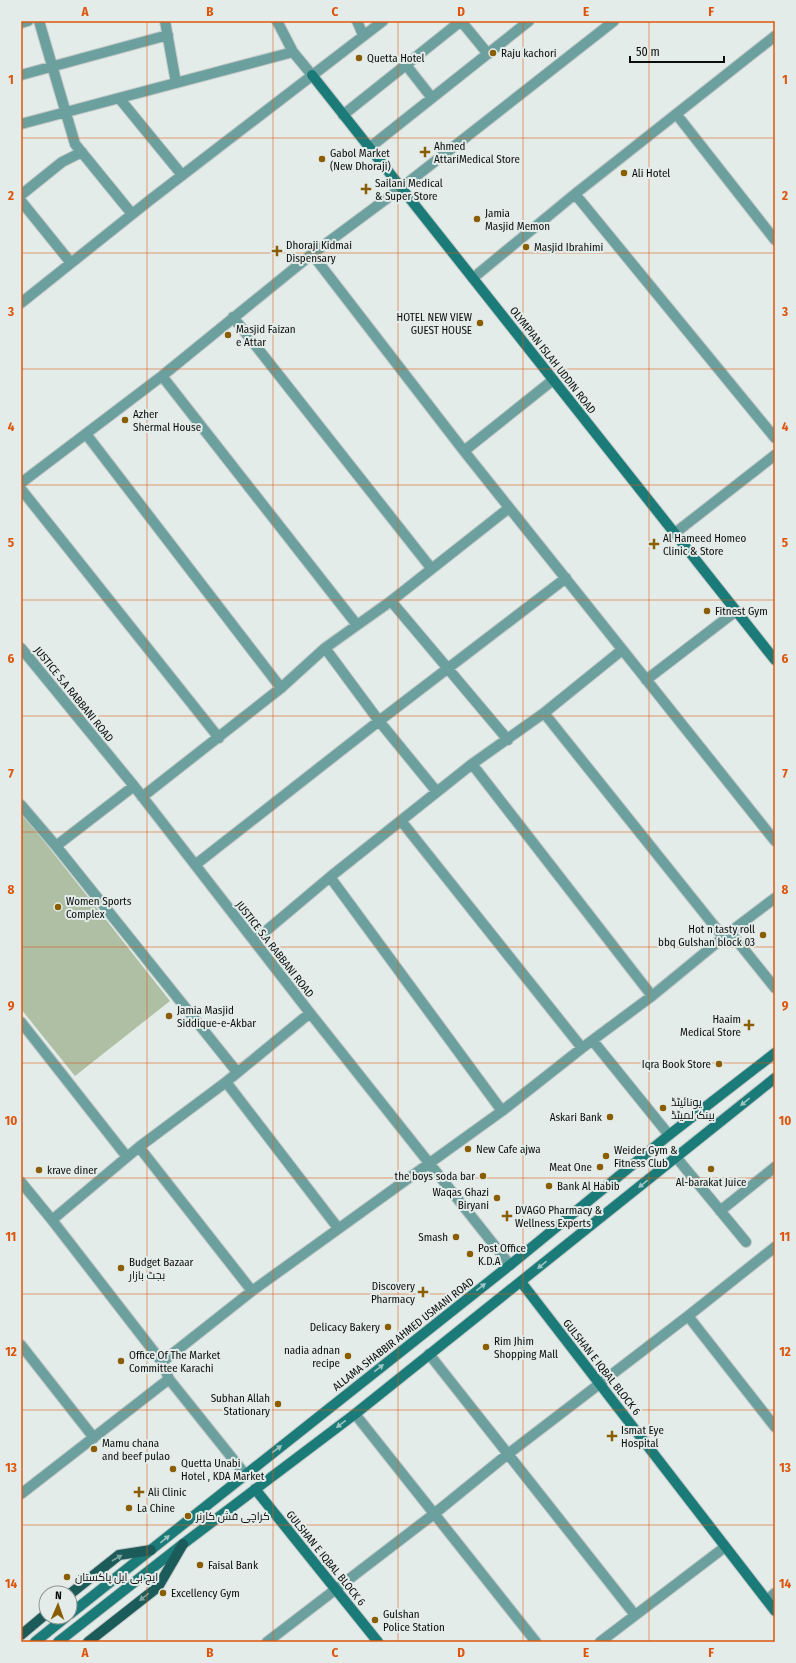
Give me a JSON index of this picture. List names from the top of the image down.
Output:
{
  "streets": {
    "main road": ["OLYMPIAN ISLAH UDDIN ROAD", "ALLAMA SHABBIR AHMED USMANI ROAD", "GULSHAN E IQBAL BLOCK 6"],
    "street": ["JUSTICE S.A RABBANI ROAD"]
  },
  "crossings": [
    ["JUSTICE S.A RABBANI ROAD", "ALLAMA SHABBIR AHMED USMANI ROAD"]
  ],
  "places": {
    "other": [
      "Raju kachori",
      "Quetta Hotel",
      "Gabol Market (New Dhoraji)",
      "Ali Hotel",
      "Jamia Masjid Memon",
      "Masjid Ibrahimi",
      "HOTEL NEW VIEW GUEST HOUSE",
      "Masjid Faizan e Attar",
      "Azher Shermal House",
      "Fitnest Gym",
      "Women Sports Complex",
      "Hot n tasty roll bbq Gulshan block 03",
      "Jamia Masjid Siddique-e-Akbar",
      "Iqra Book Store",
      "یونائیٹڈ بینک لمیٹڈ",
      "Askari Bank",
      "New Cafe ajwa",
      "Weider Gym & Fitness Club",
      "Meat One",
      "Al-barakat Juice",
      "krave diner",
      "the boys soda bar",
      "Bank Al Habib",
      "Waqas Ghazi Biryani",
      "Smash",
      "Post Office K.D.A",
      "Budget Bazaar بجٹ بازار",
      "Delicacy Bakery",
      "Rim Jhim Shopping Mall",
      "nadia adnan recipe",
      "Office Of The Market Committee Karachi",
      "Subhan Allah Stationary",
      "Mamu chana and beef pulao",
      "Quetta Unabi Hotel , KDA Market",
      "La Chine",
      "کراچی فش کارنر",
      "Faisal Bank",
      "ایچ بی ایل پاکستان",
      "Excellency Gym",
      "Gulshan Police Station"
    ],
    "health": [
      "Ahmed AttariMedical Store",
      "Sailani Medical & Super Store",
      "Dhoraji Kidmai Dispensary",
      "Al Hameed Homeo Clinic & Store",
      "Haaim Medical Store",
      "DVAGO Pharmacy & Wellness Experts",
      "Discovery Pharmacy",
      "Ismat Eye Hospital",
      "Ali Clinic"
    ]
  },
  "scale_bar": "50 m",
  "north": "top",
  "grid": {
    "columns": [
      "A",
      "B",
      "C",
      "D",
      "E",
      "F"
    ],
    "rows": [
      "1",
      "2",
      "3",
      "4",
      "5",
      "6",
      "7",
      "8",
      "9",
      "10",
      "11",
      "12",
      "13",
      "14"
    ]
  }
}
